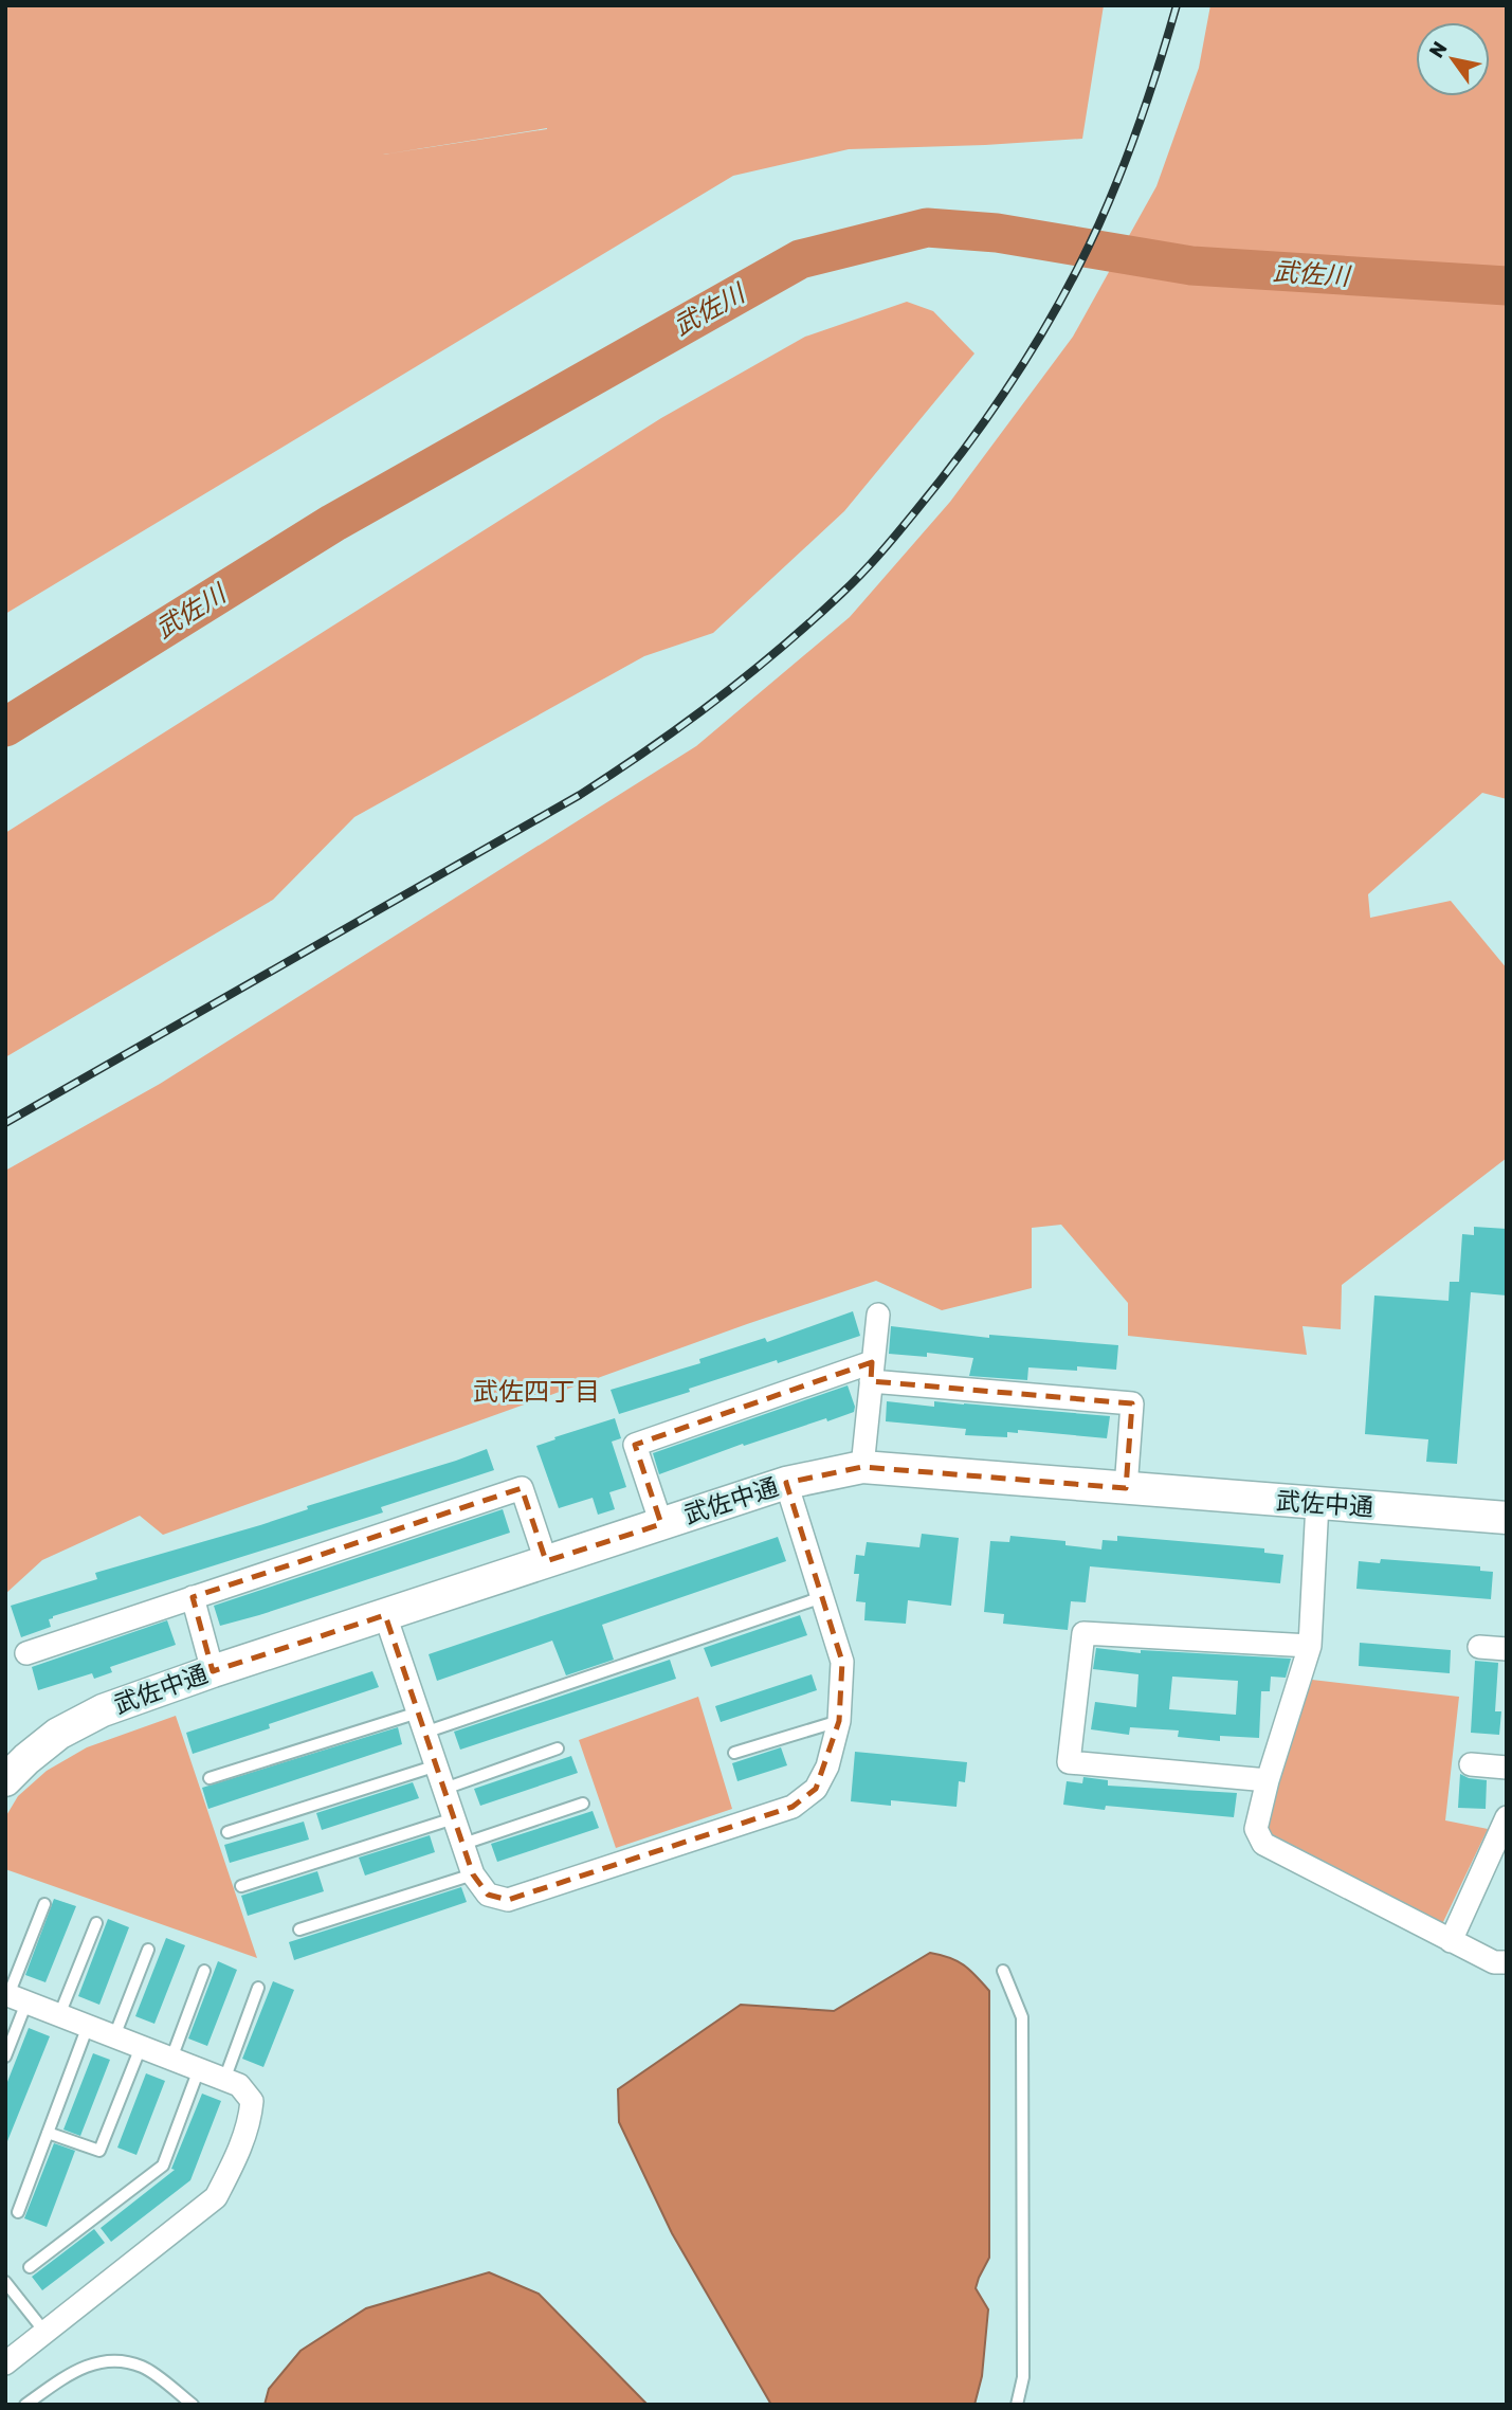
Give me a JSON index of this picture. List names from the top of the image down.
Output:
{
  "streets": {
    "street": ["武佐中通"]
  },
  "districts": ["武佐四丁目"],
  "water": ["武佐川"],
  "north": "top left"
}
